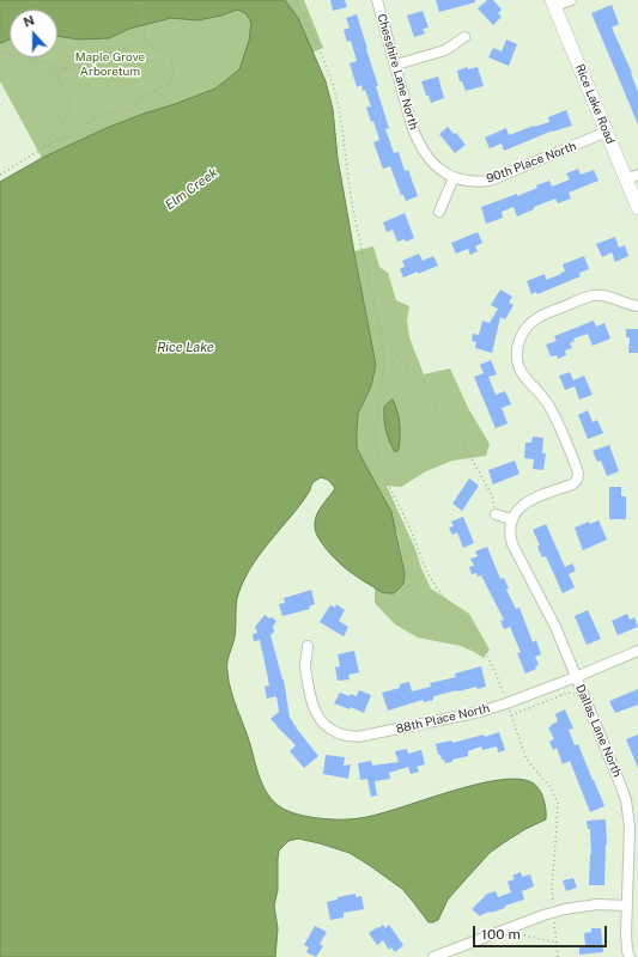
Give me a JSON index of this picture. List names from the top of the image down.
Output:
{
  "streets": {
    "street": [
      "Chesshire Lane North",
      "Rice Lake Road",
      "90th Place North",
      "88th Place North",
      "Dallas Lane North"
    ]
  },
  "crossings": [
    ["Chesshire Lane North", "90th Place North"],
    ["Rice Lake Road", "90th Place North"],
    ["88th Place North", "Dallas Lane North"]
  ],
  "water": ["Elm Creek", "Rice Lake"],
  "parks": ["Maple Grove Arboretum"],
  "scale_bar": "100 m",
  "north": "top"
}
